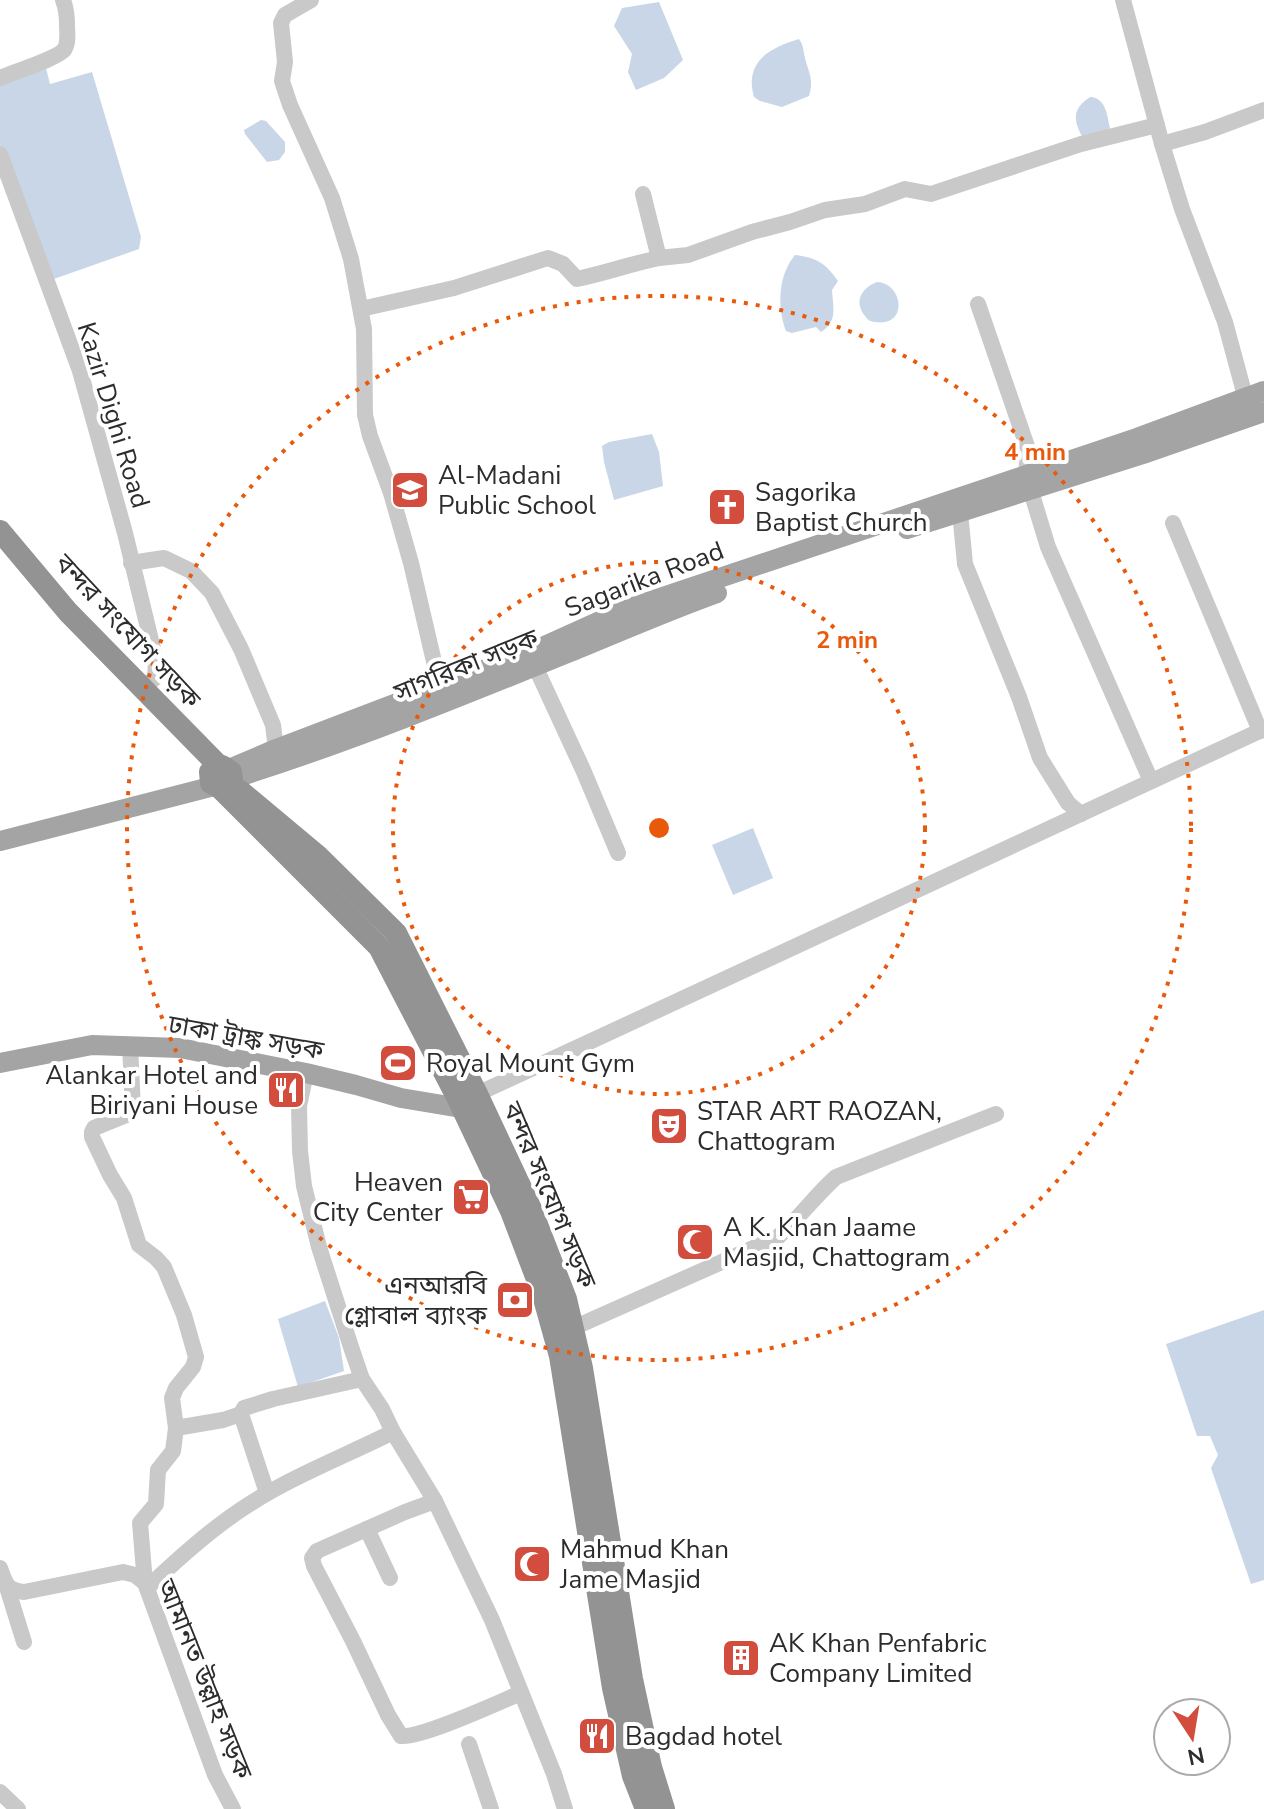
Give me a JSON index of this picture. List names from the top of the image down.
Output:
{
  "streets": {
    "highway": ["বন্দর সংযোগ সড়ক"],
    "main road": ["Sagarika Road", "সাগরিকা সড়ক", "ঢাকা ট্রাঙ্ক সড়ক"],
    "street": ["Kazir Dighi Road", "আমানত উল্লাহ সড়ক"]
  },
  "crossings": [
    ["Kazir Dighi Road", "বন্দর সংযোগ সড়ক"],
    ["Sagarika Road", "সাগরিকা সড়ক"],
    ["বন্দর সংযোগ সড়ক", "সাগরিকা সড়ক"],
    ["বন্দর সংযোগ সড়ক", "ঢাকা ট্রাঙ্ক সড়ক"]
  ],
  "places": {
    "school or university": ["Al-Madani Public School"],
    "church": ["Sagorika Baptist Church"],
    "sports": ["Royal Mount Gym"],
    "restaurant": ["Alankar Hotel and Biriyani House", "Bagdad hotel"],
    "theatre": ["STAR ART RAOZAN, Chattogram"],
    "supermarket": ["Heaven City Center"],
    "mosque": ["A K. Khan Jaame Masjid, Chattogram", "Mahmud Khan Jame Masjid"],
    "bank": ["এনআরবি গ্লোবাল ব্যাংক"],
    "building": ["AK Khan Penfabric Company Limited"]
  },
  "north": "bottom",
  "rings": ["4 min", "2 min"]
}
